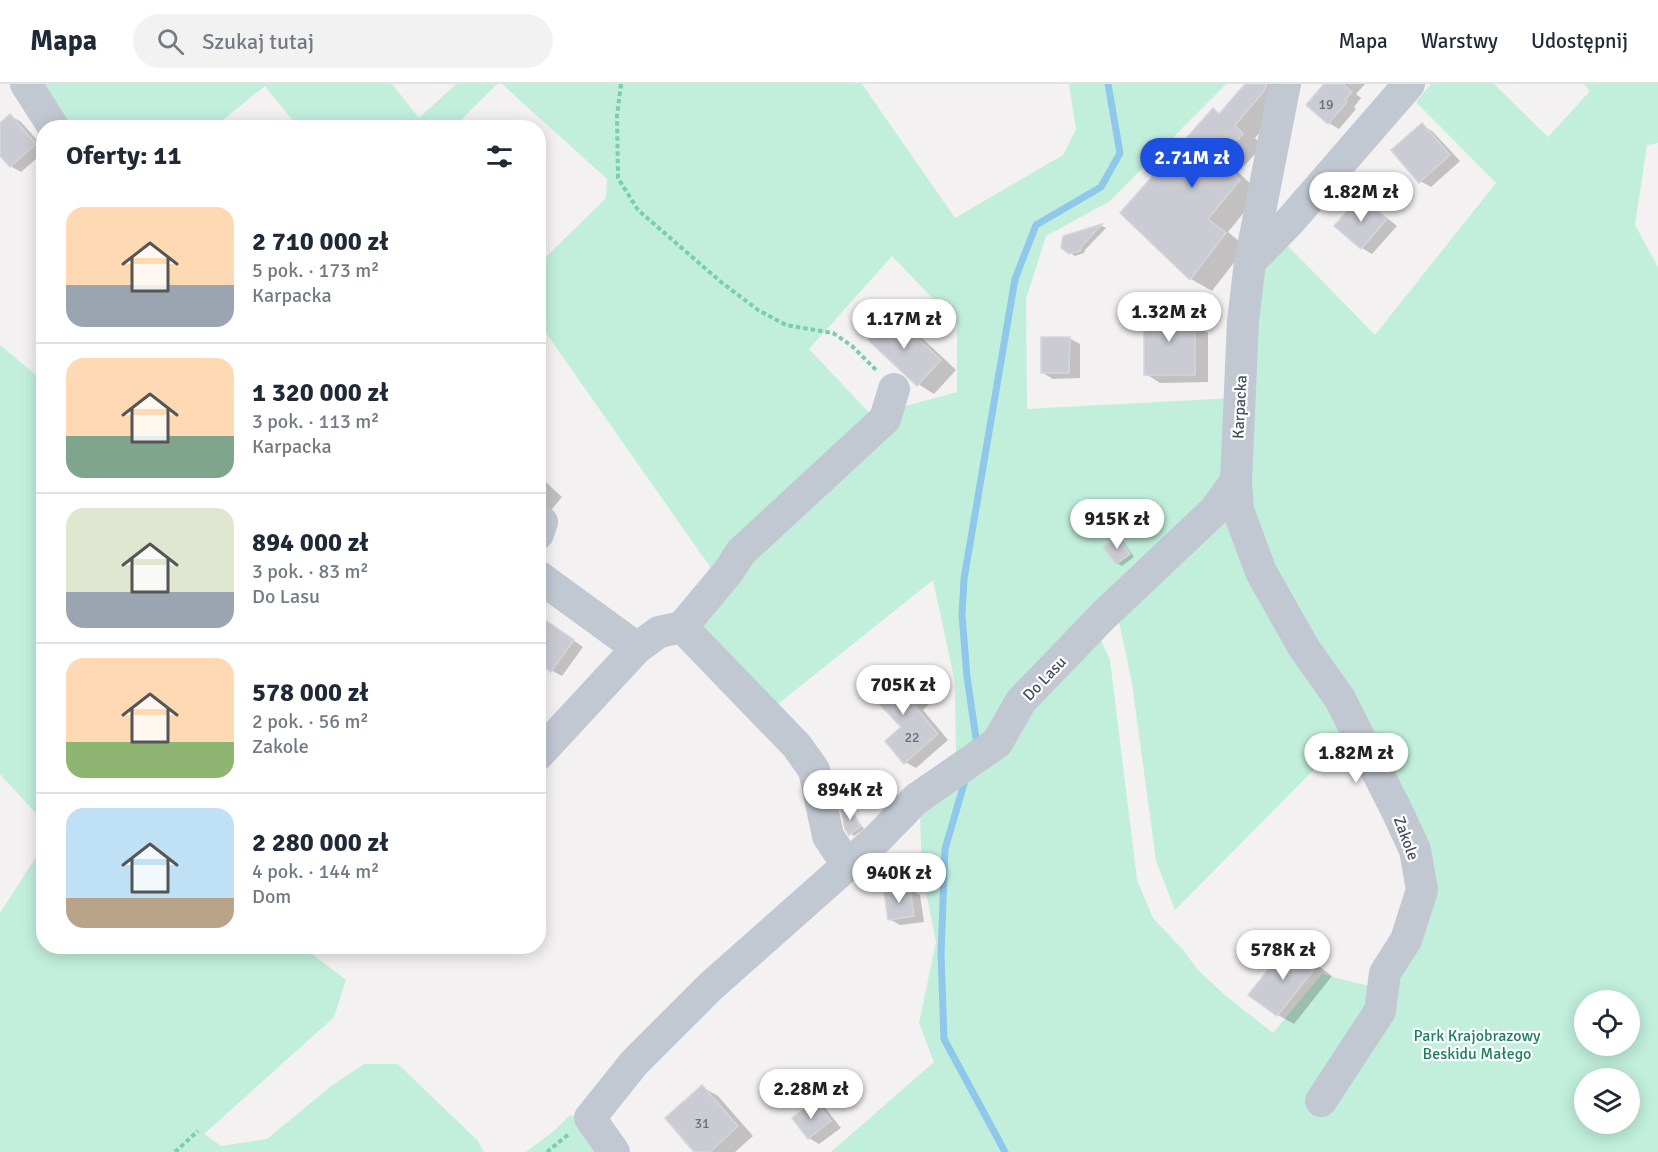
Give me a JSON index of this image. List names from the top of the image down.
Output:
{
  "streets": {
    "street": ["Karpacka", "Do Lasu", "Zakole"]
  },
  "crossings": [
    ["Karpacka", "Do Lasu"],
    ["Karpacka", "Zakole"],
    ["Do Lasu", "Zakole"]
  ],
  "parks": ["Park Krajobrazowy Beskidu Małego"],
  "house_numbers": ["19", "22", "31"],
  "page": {
    "header": "Mapa",
    "search": "Szukaj tutaj",
    "nav": ["Mapa", "Warstwy", "Udostępnij"],
    "heading": "Oferty: 11",
    "price": [
      "2.71M zł",
      "1.82M zł",
      "1.32M zł",
      "1.17M zł",
      "915K zł",
      "705K zł",
      "1.82M zł",
      "894K zł",
      "940K zł",
      "578K zł",
      "2.28M zł"
    ],
    "list": [
      {
        "name": "2 710 000 zł",
        "note": "5 pok. · 173 m² · Karpacka"
      },
      {
        "name": "1 320 000 zł",
        "note": "3 pok. · 113 m² · Karpacka"
      },
      {
        "name": "894 000 zł",
        "note": "3 pok. · 83 m² · Do Lasu"
      },
      {
        "name": "578 000 zł",
        "note": "2 pok. · 56 m² · Zakole"
      },
      {
        "name": "2 280 000 zł",
        "note": "4 pok. · 144 m² · Dom"
      }
    ]
  }
}
